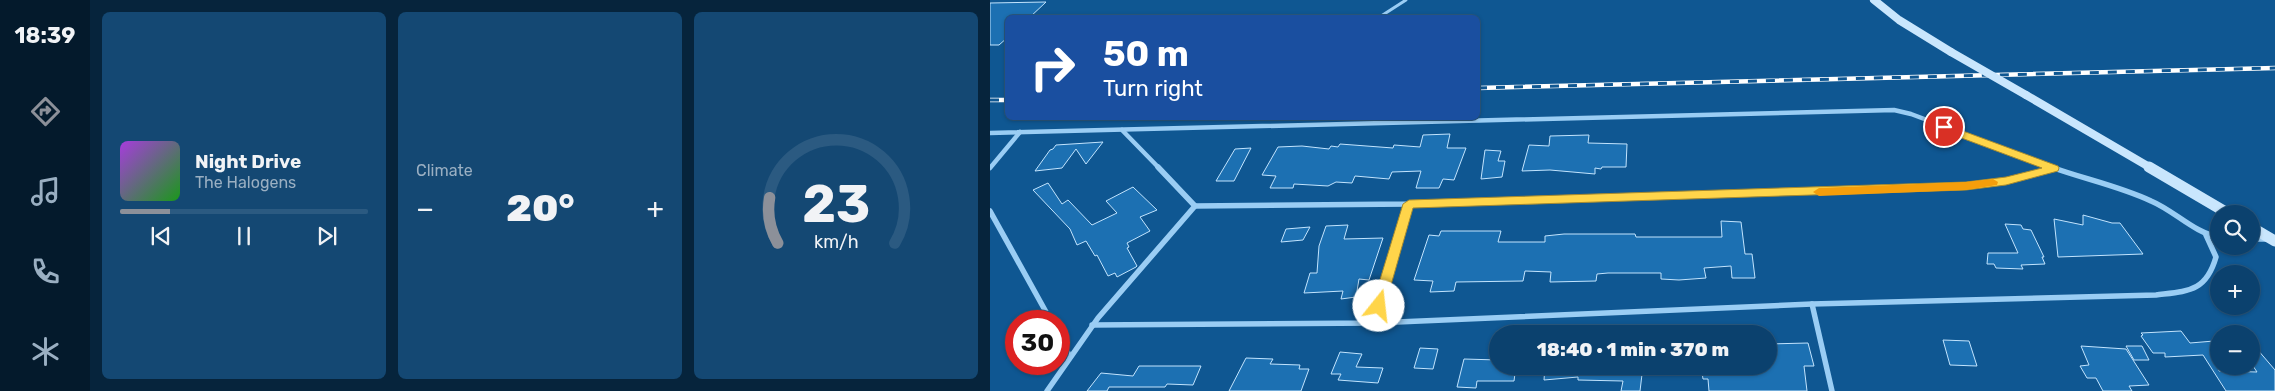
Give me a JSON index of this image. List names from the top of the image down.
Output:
{
  "page": {
    "tabs": "18:39",
    "tile": "Climate",
    "turn": ["50 m", "Turn right"],
    "song": ["Night Drive", "The Halogens"],
    "heat": ["−", "20°", "+"],
    "map_buttons": ["+", "−"],
    "limit": "30",
    "trip": "18:40 · 1 min · 370 m",
    "gauge": ["23", "km/h"]
  }
}
